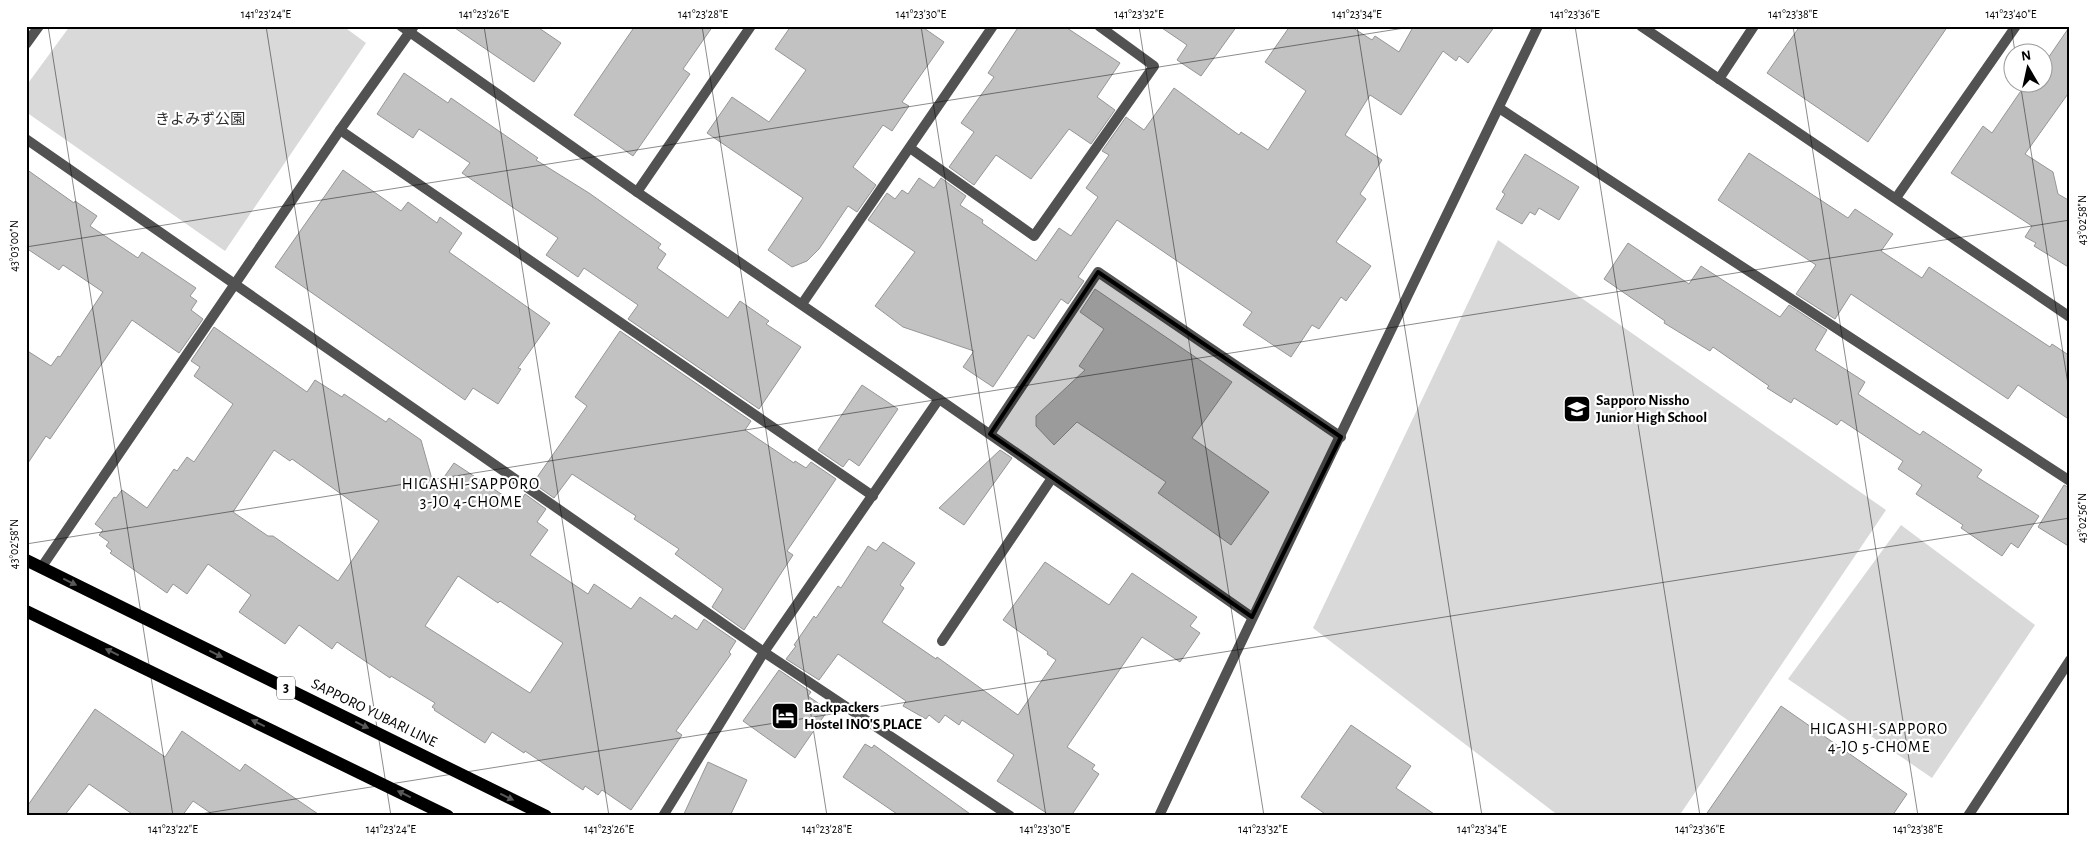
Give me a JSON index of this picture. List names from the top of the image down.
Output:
{
  "streets": {
    "main road": ["3", "SAPPORO YUBARI LINE"]
  },
  "districts": ["HIGASHI-SAPPORO 3-JO 4-CHOME", "HIGASHI-SAPPORO 4-JO 5-CHOME"],
  "parks": ["きよみず公園"],
  "places": {
    "school or university": ["Sapporo Nissho Junior High School"],
    "hotel": ["Backpackers Hostel INO'S PLACE"]
  },
  "north": "top",
  "coordinates": [
    "141°23'24\"E",
    "141°23'26\"E",
    "141°23'28\"E",
    "141°23'30\"E",
    "141°23'32\"E",
    "141°23'34\"E",
    "141°23'36\"E",
    "141°23'38\"E",
    "141°23'40\"E",
    "43°02'58\"N",
    "43°03'00\"N",
    "43°02'56\"N",
    "141°23'22\"E"
  ]
}
